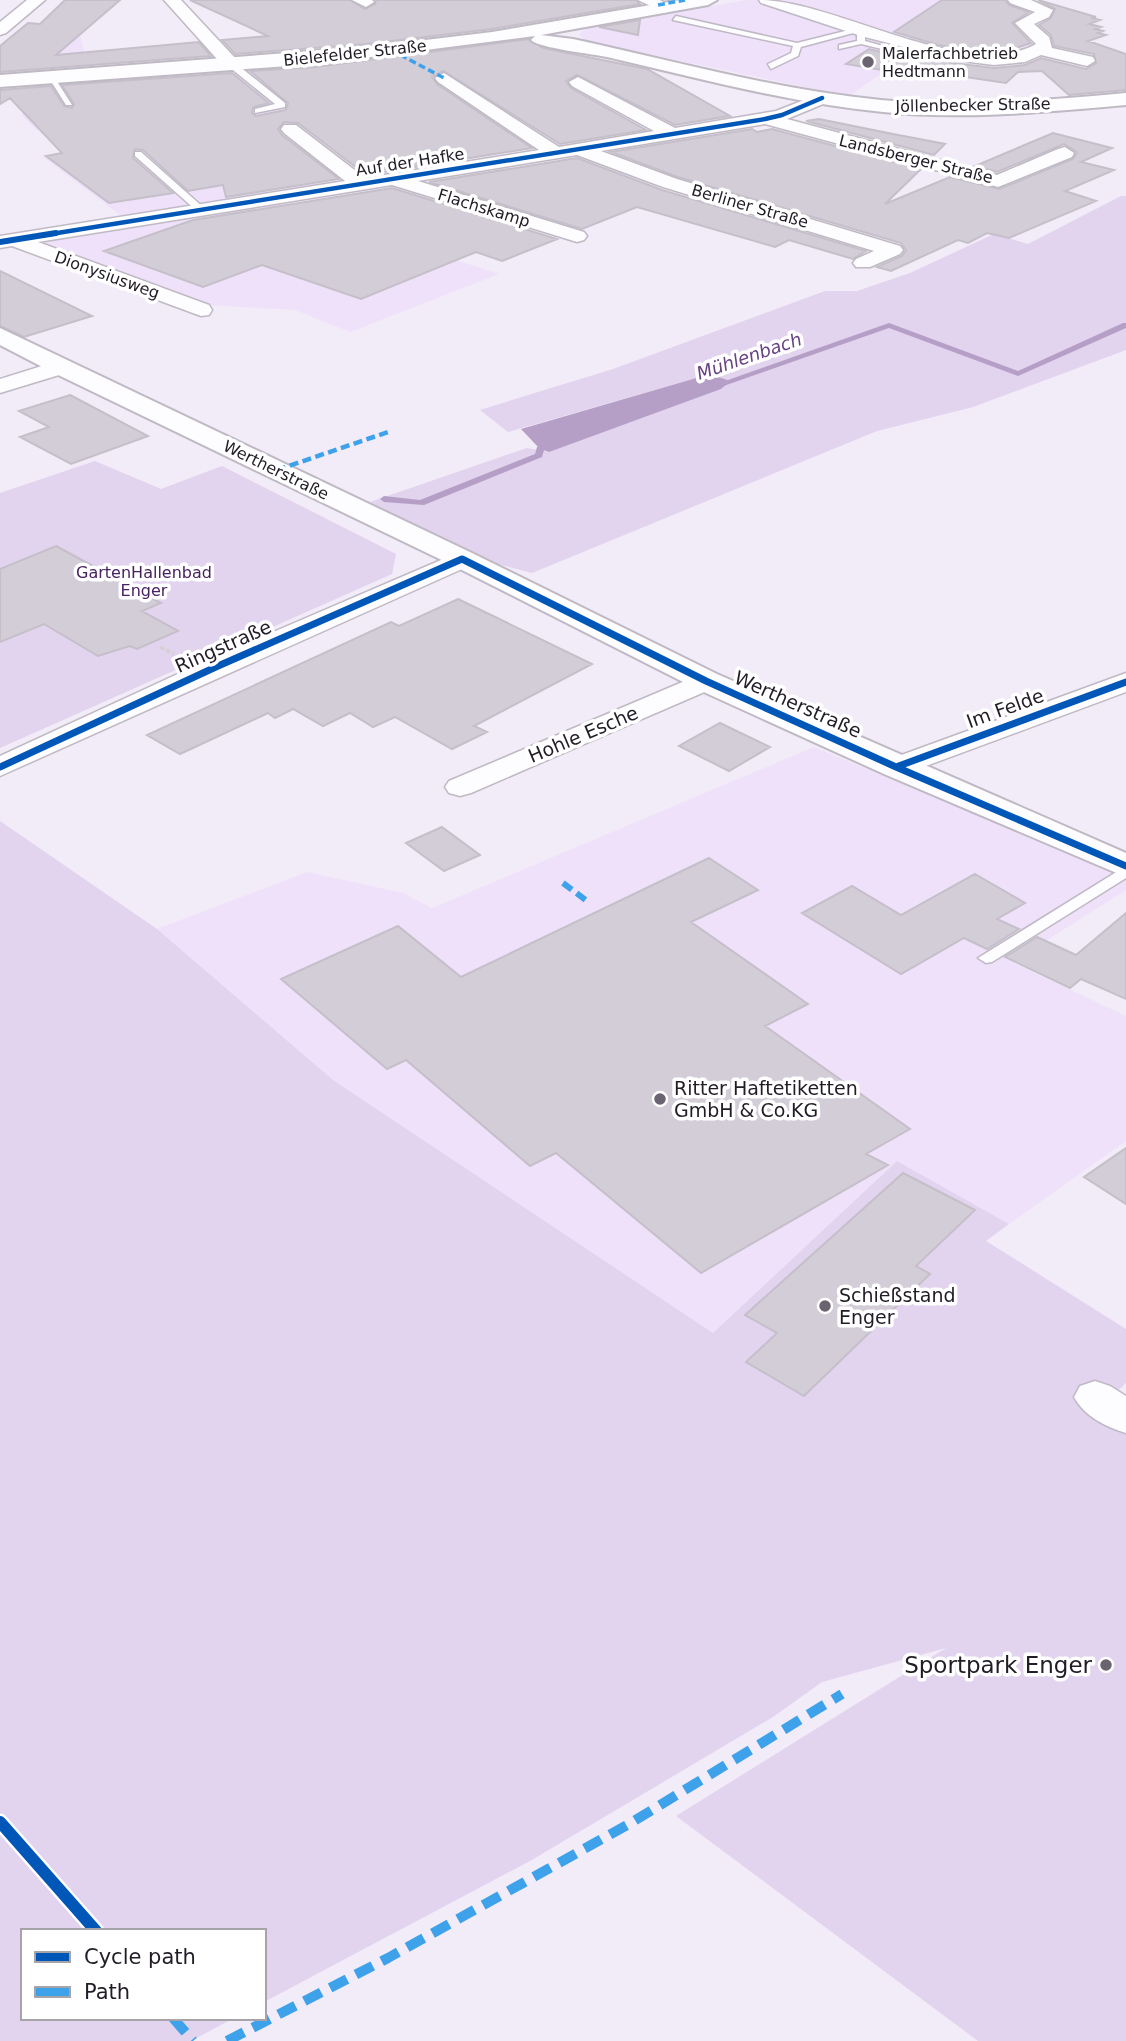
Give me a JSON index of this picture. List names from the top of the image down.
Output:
{
  "streets": {
    "main road": ["Bielefelder Straße", "Jöllenbecker Straße", "Wertherstraße"],
    "street": [
      "Landsberger Straße",
      "Auf der Hafke",
      "Berliner Straße",
      "Flachskamp",
      "Dionysiusweg",
      "Ringstraße",
      "Im Felde",
      "Hohle Esche"
    ]
  },
  "crossings": [
    ["Bielefelder Straße", "Jöllenbecker Straße"],
    ["Jöllenbecker Straße", "Auf der Hafke"],
    ["Landsberger Straße", "Auf der Hafke"],
    ["Auf der Hafke", "Berliner Straße"],
    ["Auf der Hafke", "Flachskamp"],
    ["Auf der Hafke", "Dionysiusweg"],
    ["Wertherstraße", "Ringstraße"],
    ["Wertherstraße", "Im Felde"],
    ["Wertherstraße", "Hohle Esche"]
  ],
  "water": ["Mühlenbach"],
  "parks": ["GartenHallenbad Enger"],
  "places": [
    "Malerfachbetrieb Hedtmann",
    "Ritter Haftetiketten GmbH & Co.KG",
    "Schießstand Enger",
    "Sportpark Enger"
  ],
  "legend": ["Cycle path", "Path"]
}
